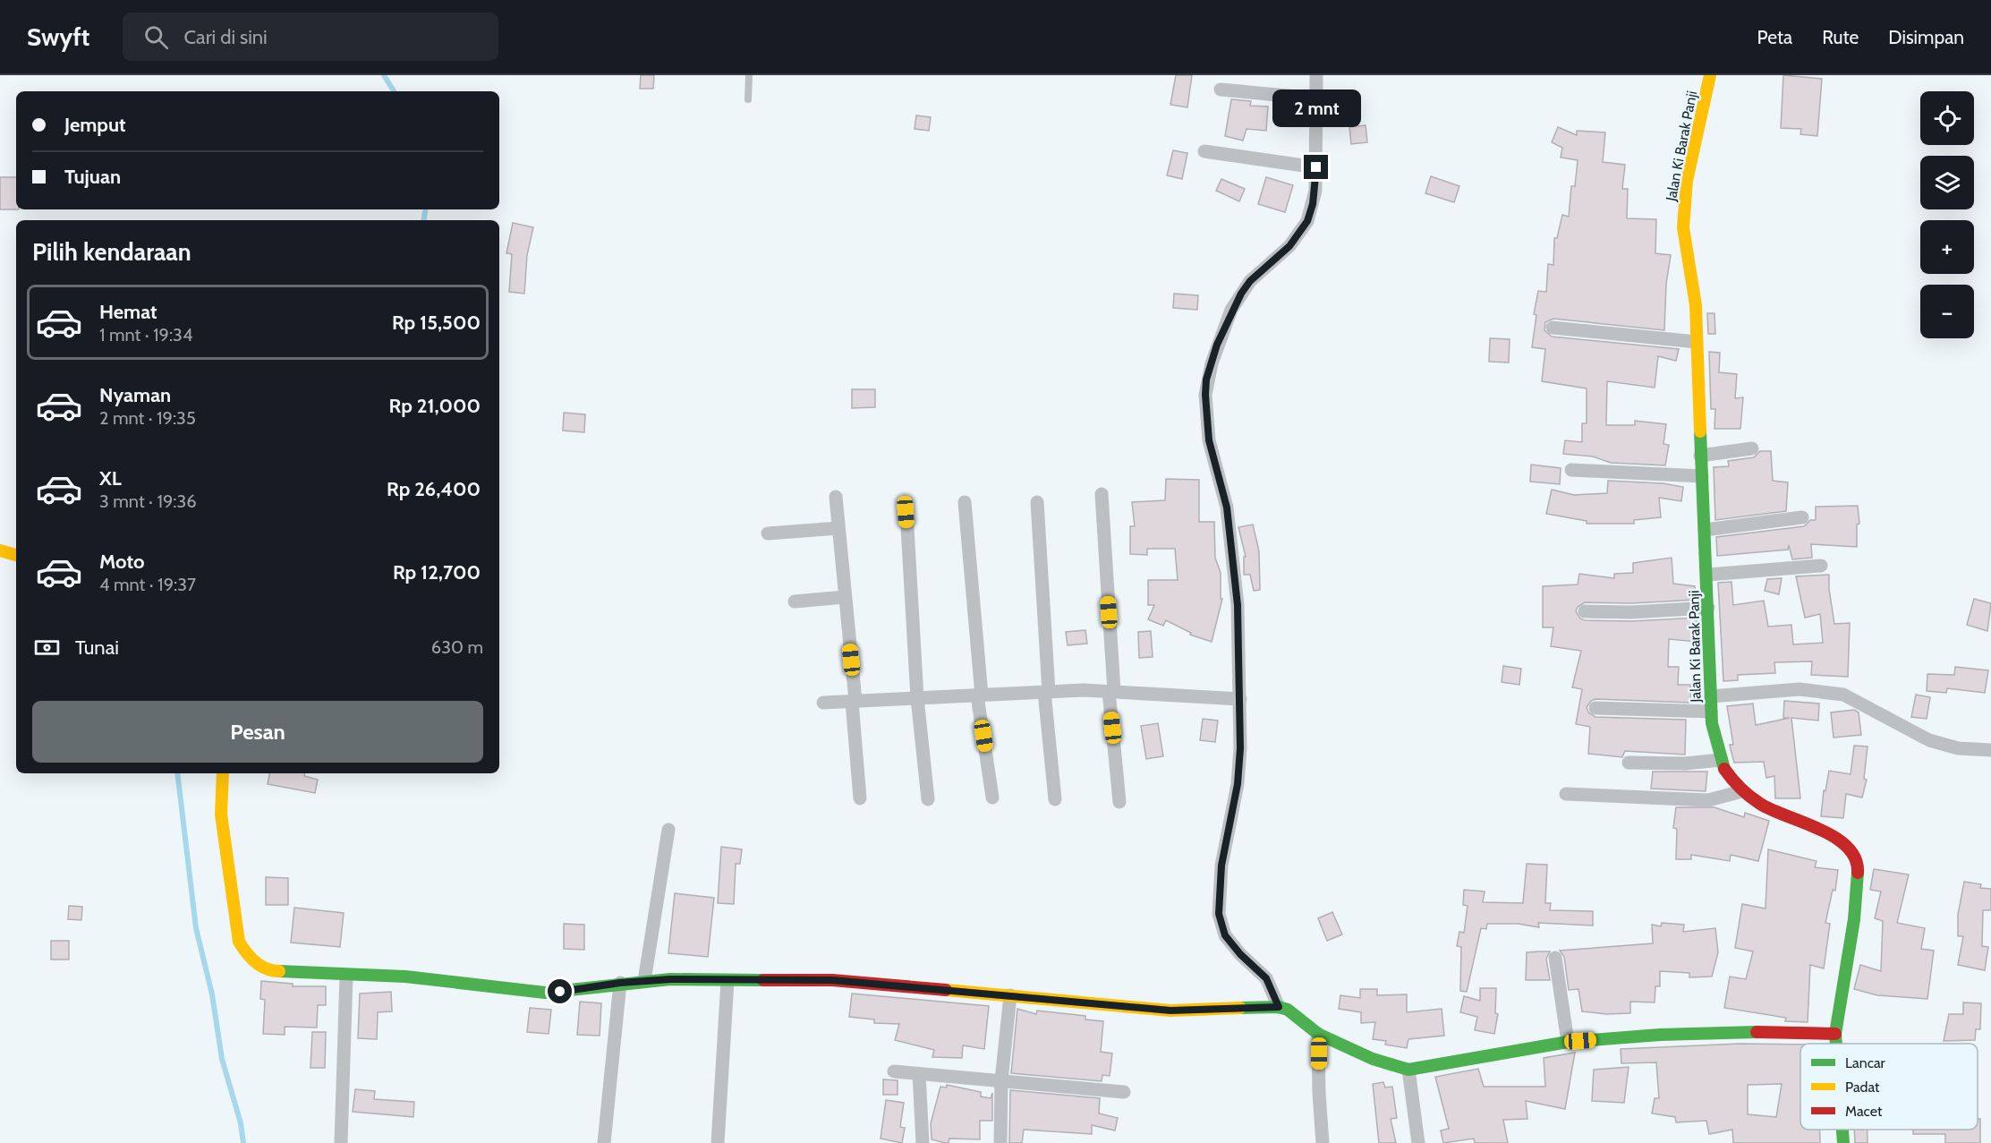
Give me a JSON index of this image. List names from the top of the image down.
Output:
{
  "streets": {
    "street": ["Jalan Ki Barak Panji"]
  },
  "legend": ["Lancar", "Padat", "Macet"],
  "page": {
    "header": "Swyft",
    "search": "Cari di sini",
    "nav": ["Peta", "Rute", "Disimpan"],
    "bubble": "2 mnt",
    "map_buttons": ["+", "−"],
    "banner": ["Jemput", "Tujuan"],
    "heading": "Pilih kendaraan",
    "list": [
      {
        "name": "Hemat",
        "note": "1 mnt · 19:34",
        "value": "Rp 15,500"
      },
      {
        "name": "Nyaman",
        "note": "2 mnt · 19:35",
        "value": "Rp 21,000"
      },
      {
        "name": "XL",
        "note": "3 mnt · 19:36",
        "value": "Rp 26,400"
      },
      {
        "name": "Moto",
        "note": "4 mnt · 19:37",
        "value": "Rp 12,700"
      }
    ],
    "pay": ["Tunai", "630 m"],
    "buttons": "Pesan"
  }
}
